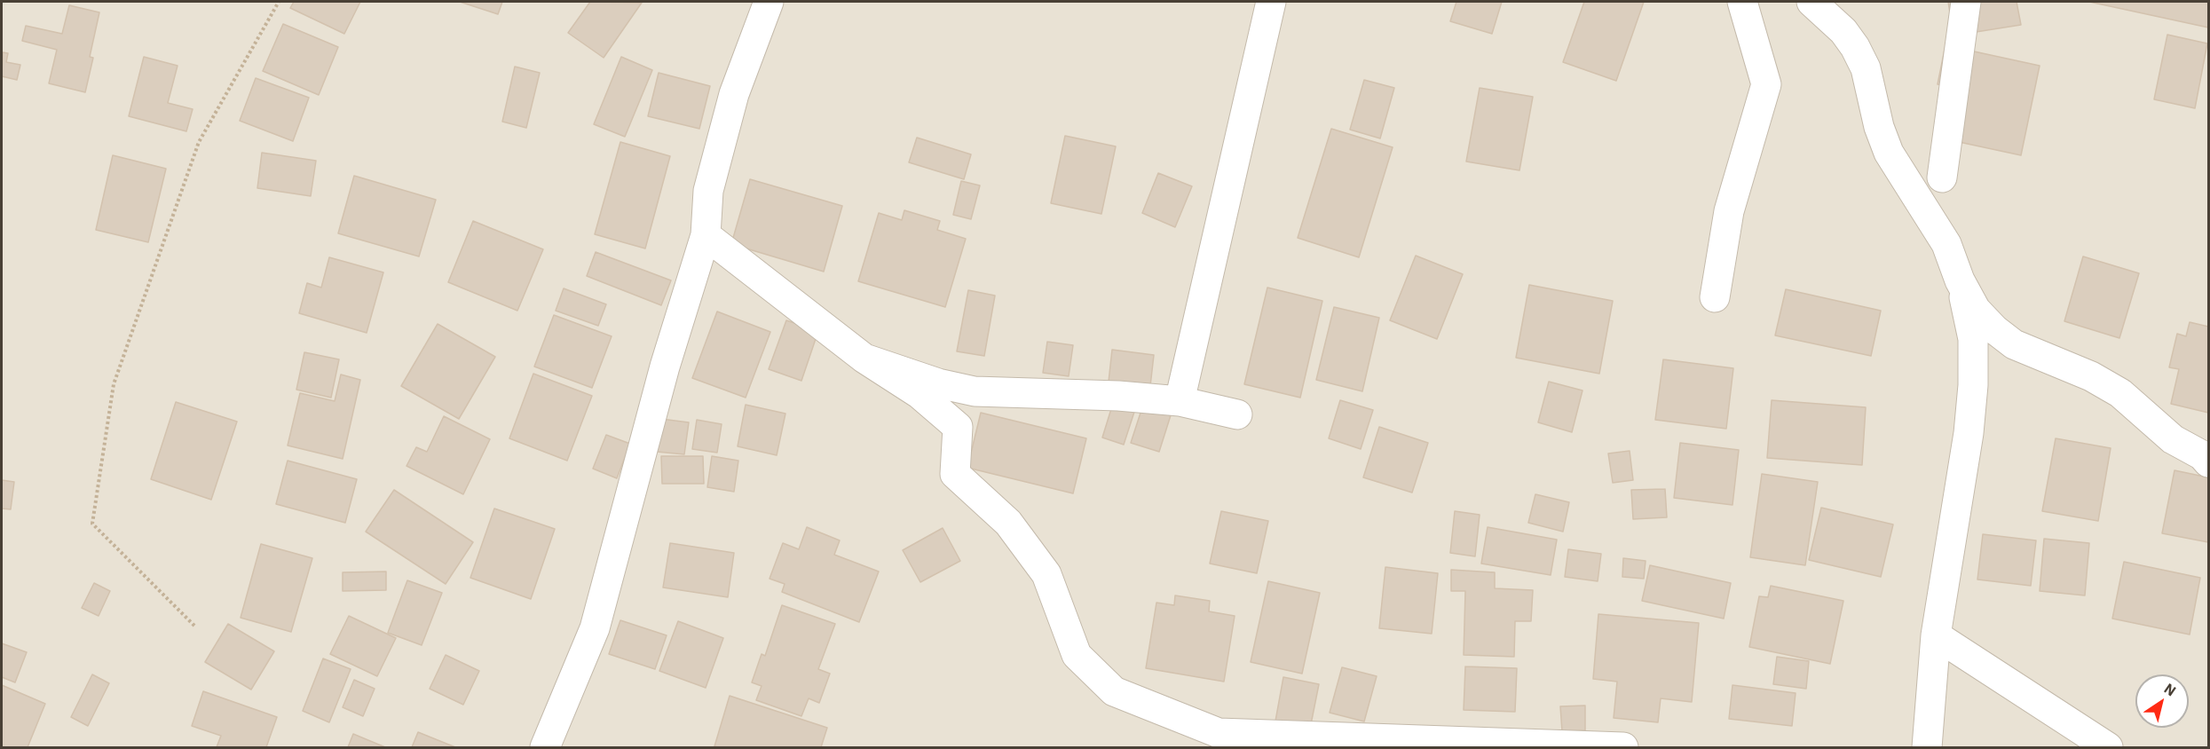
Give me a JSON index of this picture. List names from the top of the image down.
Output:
{
  "north": "top right"
}
